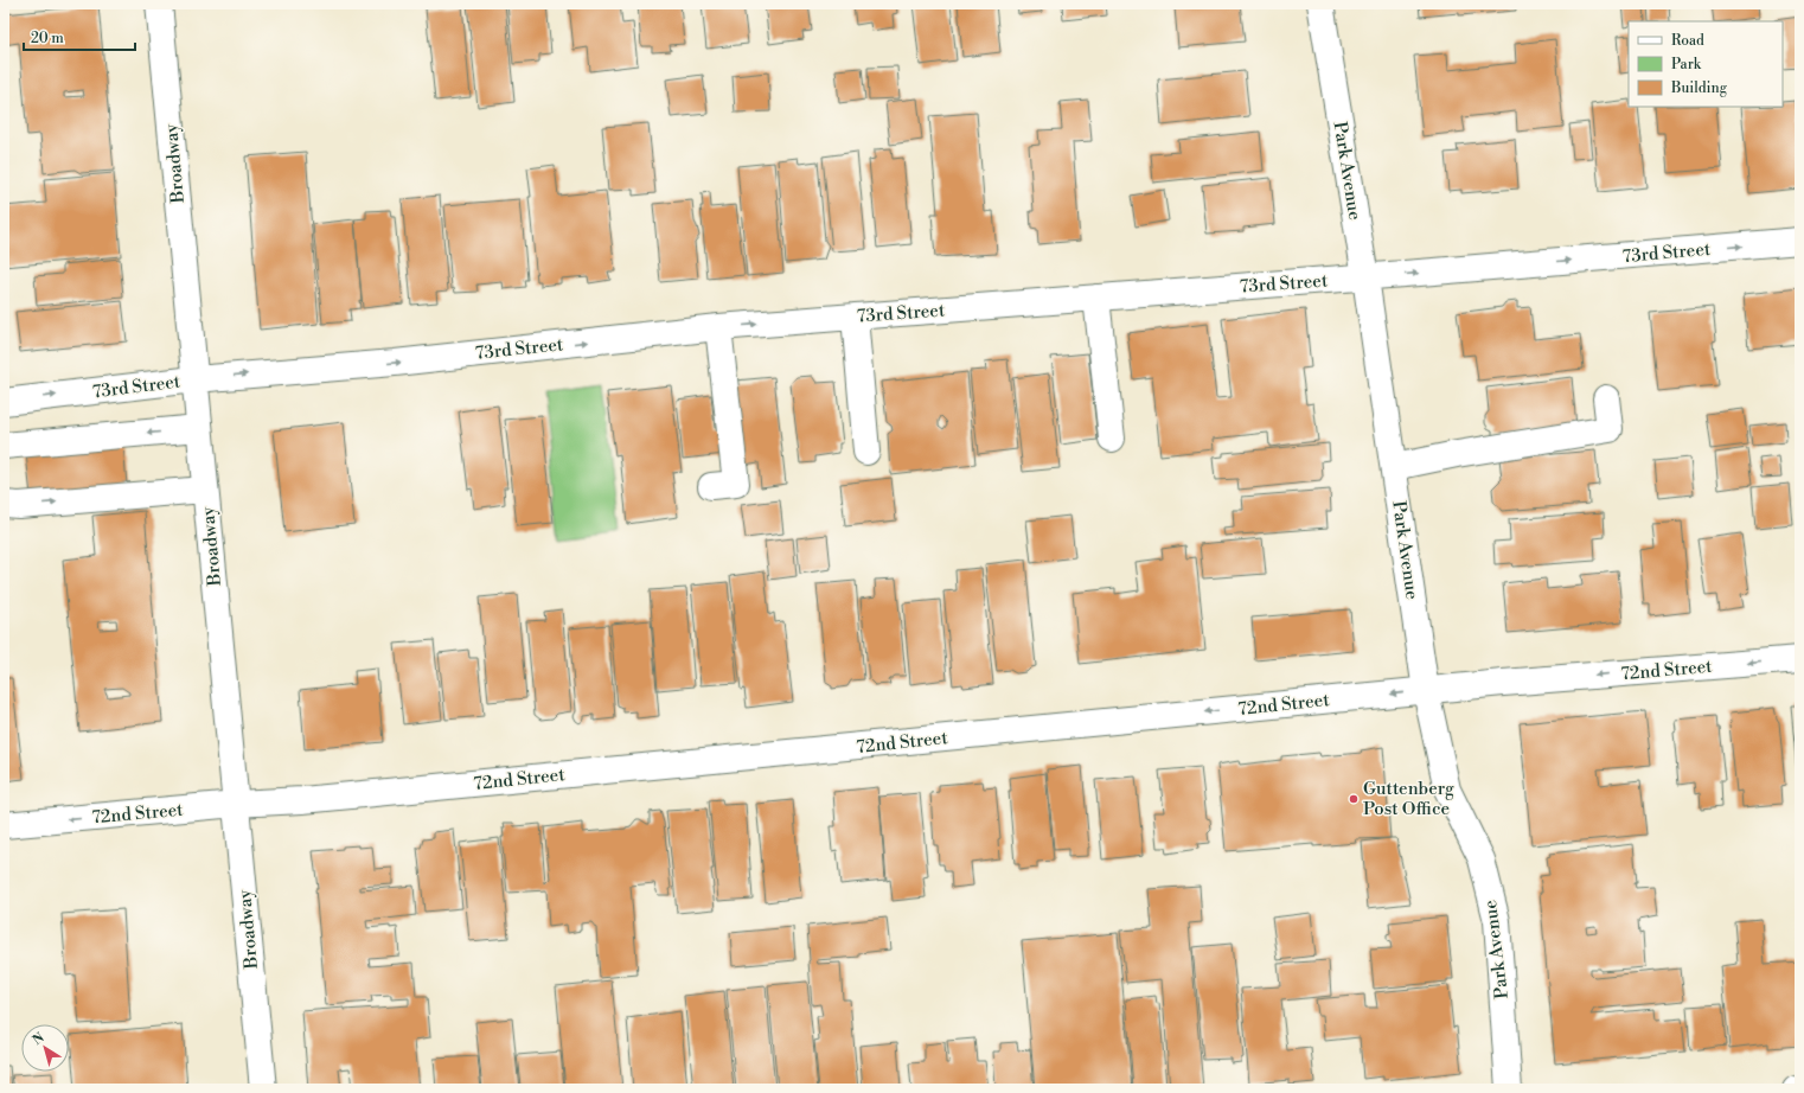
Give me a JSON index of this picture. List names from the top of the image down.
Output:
{
  "streets": {
    "street": [
      "Broadway",
      "Park Avenue",
      "73rd Street",
      "72nd Street"
    ]
  },
  "crossings": [
    ["Broadway", "73rd Street"],
    ["Broadway", "72nd Street"],
    ["Park Avenue", "73rd Street"],
    ["Park Avenue", "72nd Street"]
  ],
  "one_way": ["73rd Street", "72nd Street"],
  "places": ["Guttenberg Post Office"],
  "legend": ["Road", "Park", "Building"],
  "scale_bar": "20 m",
  "north": "top left"
}
